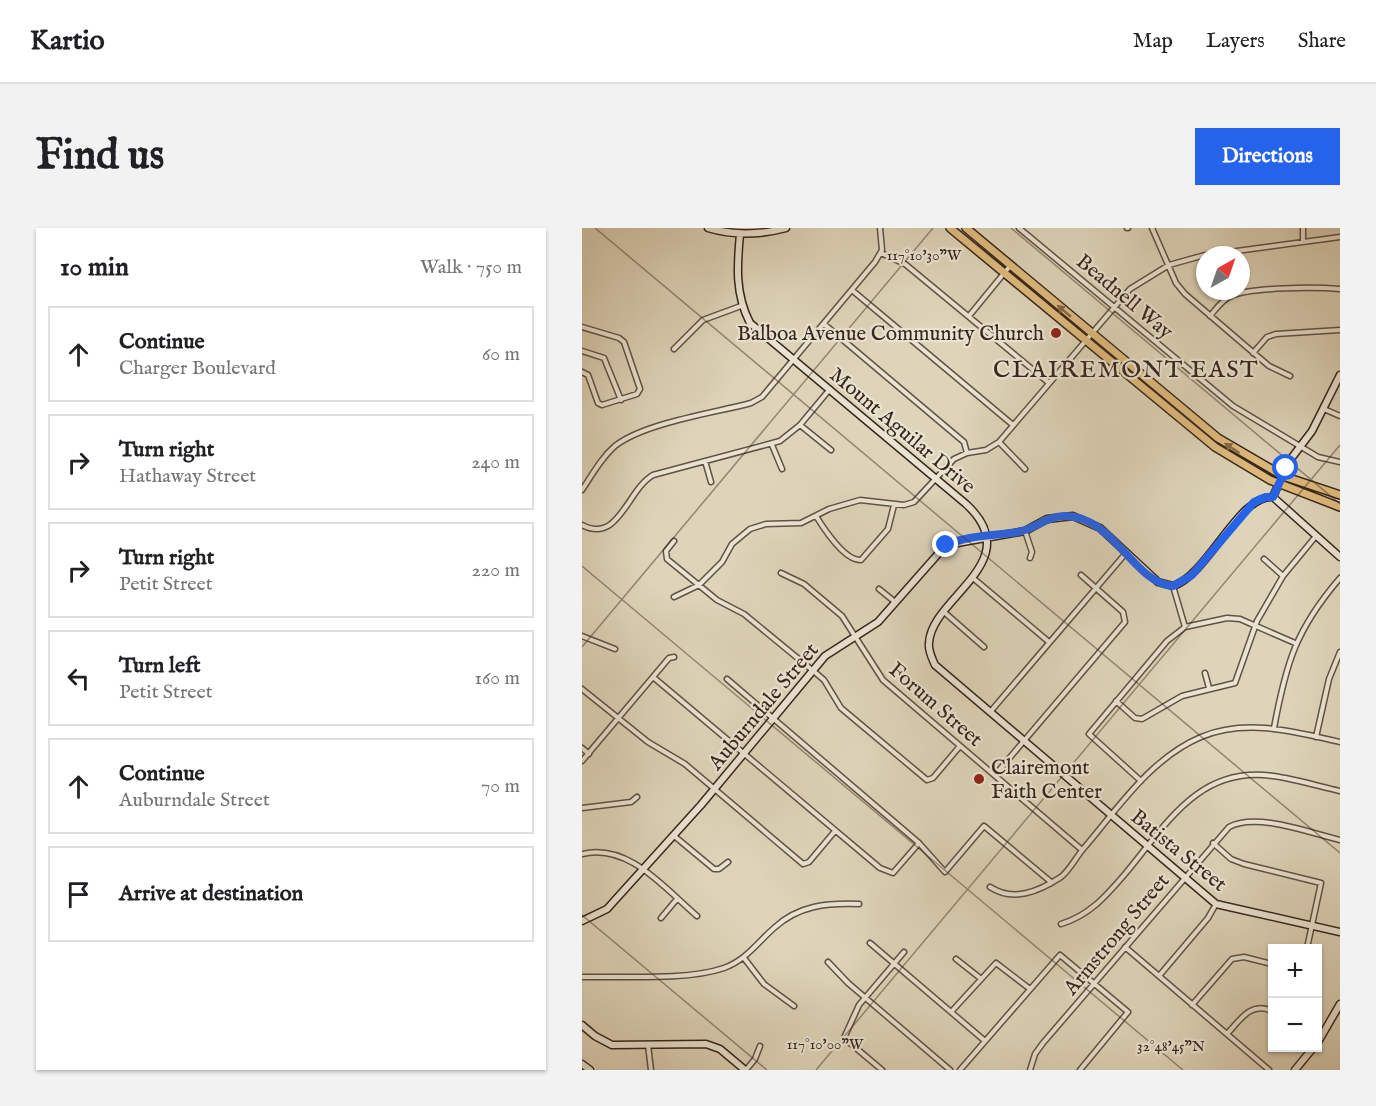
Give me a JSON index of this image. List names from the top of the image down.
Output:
{
  "streets": {
    "street": [
      "Beadnell Way",
      "Mount Aguilar Drive",
      "Forum Street",
      "Auburndale Street",
      "Batista Street",
      "Armstrong Street"
    ]
  },
  "crossings": [
    ["Mount Aguilar Drive", "Auburndale Street"],
    ["Forum Street", "Auburndale Street"],
    ["Batista Street", "Armstrong Street"]
  ],
  "districts": ["CLAIREMONT EAST"],
  "places": ["Balboa Avenue Community Church", "Clairemont Faith Center"],
  "north": "top right",
  "page": {
    "header": "Kartio",
    "nav": ["Map", "Layers", "Share"],
    "buttons": "Directions",
    "title": "Find us",
    "heading": ["10 min", "Walk · 750 m"],
    "list": [
      ["Continue", "Charger Boulevard", "60 m"],
      ["Turn right", "Hathaway Street", "240 m"],
      ["Turn right", "Petit Street", "220 m"],
      ["Turn left", "Petit Street", "160 m"],
      ["Continue", "Auburndale Street", "70 m"],
      "Arrive at destination"
    ],
    "map_buttons": ["+", "−"]
  },
  "coordinates": ["117°10'30\"W", "117°10'00\"W", "32°48'45\"N"]
}
